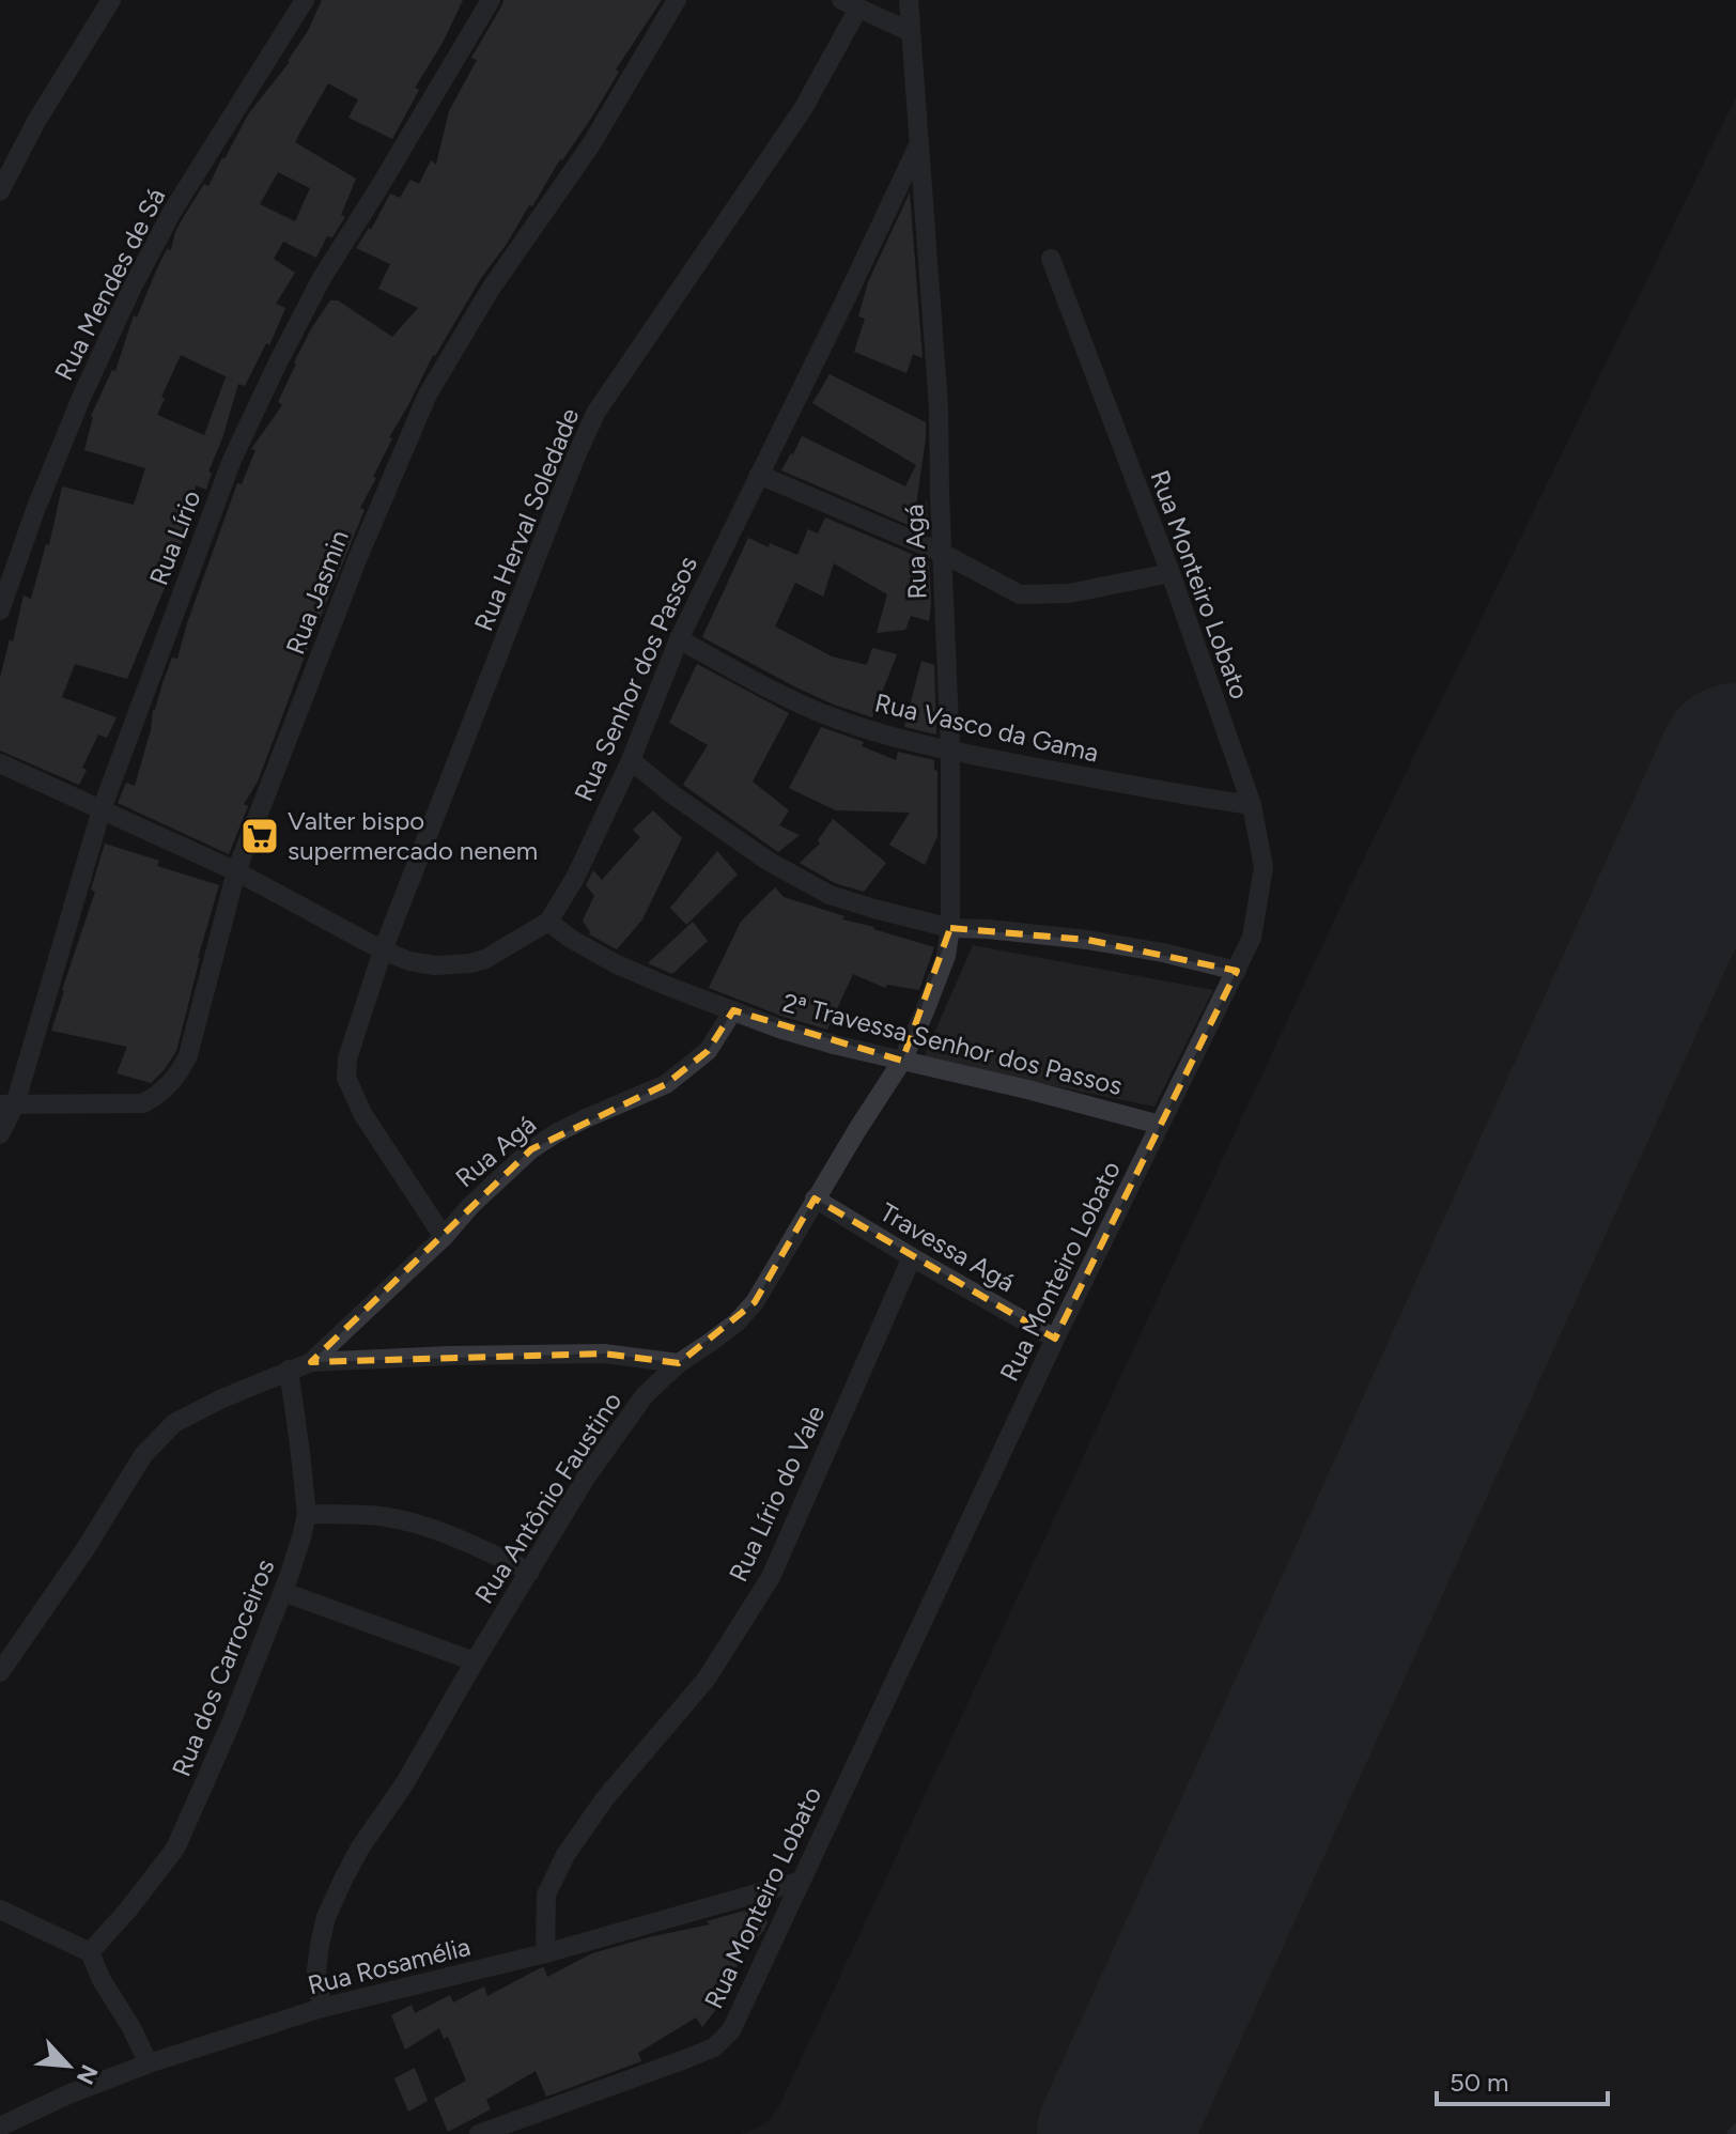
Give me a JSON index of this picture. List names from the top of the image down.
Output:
{
  "streets": {
    "street": [
      "Rua Mendes de Sá",
      "Rua Herval Soledade",
      "Rua Lírio",
      "Rua Agá",
      "Rua Monteiro Lobato",
      "Rua Jasmin",
      "Rua Senhor dos Passos",
      "Rua Vasco da Gama",
      "2ª Travessa Senhor dos Passos",
      "Travessa Agá",
      "Rua Lírio do Vale",
      "Rua Antônio Faustino",
      "Rua dos Carroceiros",
      "Rua Rosamélia"
    ]
  },
  "crossings": [
    ["Rua Herval Soledade", "Rua Agá"],
    ["Rua Herval Soledade", "Rua Senhor dos Passos"],
    ["Rua Lírio", "Rua Jasmin"],
    ["Rua Lírio", "Rua Senhor dos Passos"],
    ["Rua Agá", "Rua Senhor dos Passos"],
    ["Rua Agá", "Rua Vasco da Gama"],
    ["Rua Agá", "2ª Travessa Senhor dos Passos"],
    ["Rua Agá", "Rua Antônio Faustino"],
    ["Rua Agá", "Rua dos Carroceiros"],
    ["Rua Monteiro Lobato", "Rua Vasco da Gama"],
    ["Rua Monteiro Lobato", "2ª Travessa Senhor dos Passos"],
    ["Rua Monteiro Lobato", "Travessa Agá"],
    ["Rua Monteiro Lobato", "Rua Rosamélia"],
    ["Rua Jasmin", "Rua Senhor dos Passos"],
    ["Rua Senhor dos Passos", "Rua Vasco da Gama"],
    ["Rua Senhor dos Passos", "2ª Travessa Senhor dos Passos"],
    ["2ª Travessa Senhor dos Passos", "Rua Antônio Faustino"],
    ["Travessa Agá", "Rua Lírio do Vale"],
    ["Travessa Agá", "Rua Antônio Faustino"],
    ["Rua Lírio do Vale", "Rua Rosamélia"],
    ["Rua Antônio Faustino", "Rua Rosamélia"]
  ],
  "places": {
    "supermarket": ["Valter bispo supermercado nenem"]
  },
  "scale_bar": "50 m",
  "north": "bottom right"
}
